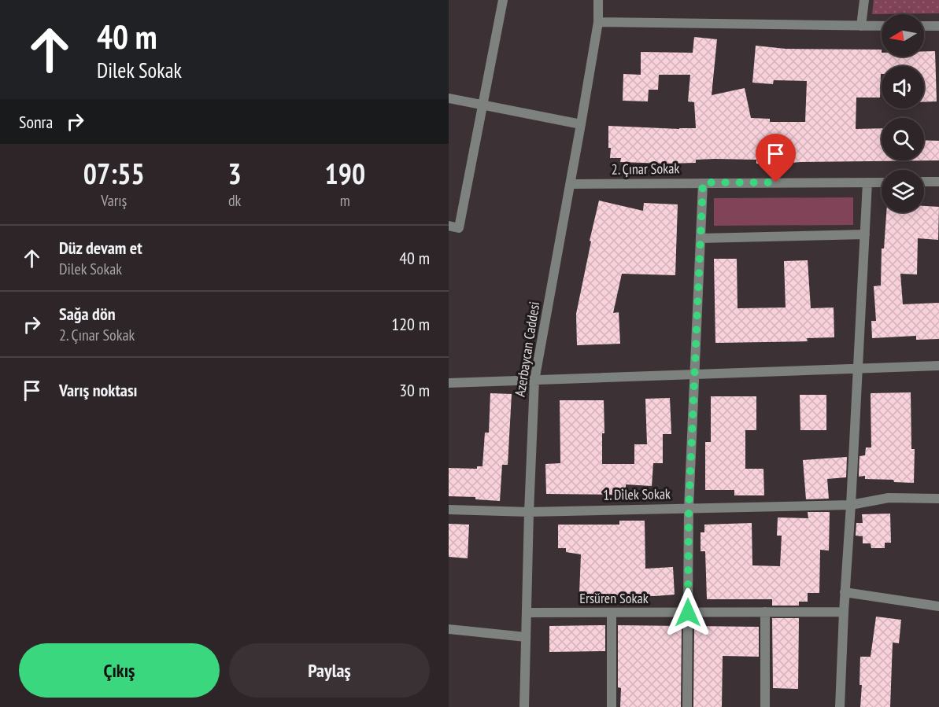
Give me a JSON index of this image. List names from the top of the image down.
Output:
{
  "streets": {
    "street": [
      "2. Çınar Sokak",
      "Azerbaycan Caddesi",
      "1. Dilek Sokak",
      "Ersüren Sokak"
    ]
  },
  "crossings": [
    ["2. Çınar Sokak", "Azerbaycan Caddesi"],
    ["Azerbaycan Caddesi", "1. Dilek Sokak"],
    ["Azerbaycan Caddesi", "Ersüren Sokak"]
  ],
  "north": "left",
  "page": {
    "turn": ["40 m", "Dilek Sokak"],
    "then": "Sonra",
    "eta": [
      "07:55",
      "Varış",
      "3",
      "dk",
      "190",
      "m"
    ],
    "list": [
      {
        "name": "Düz devam et",
        "note": "Dilek Sokak",
        "value": "40 m"
      },
      {
        "name": "Sağa dön",
        "note": "2. Çınar Sokak",
        "value": "120 m"
      },
      {
        "name": "Varış noktası",
        "value": "30 m"
      }
    ],
    "buttons": ["Çıkış", "Paylaş"]
  }
}
